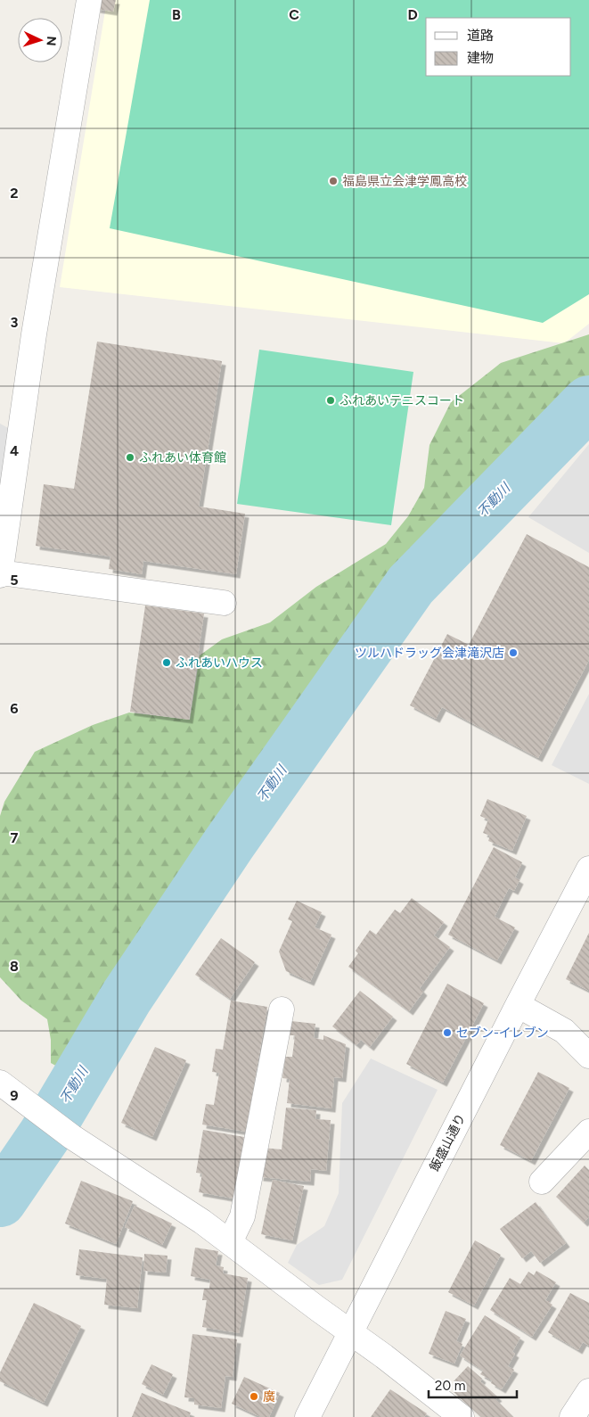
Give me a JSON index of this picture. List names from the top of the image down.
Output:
{
  "streets": {
    "street": ["飯盛山通り"]
  },
  "water": ["不動川"],
  "places": [
    "福島県立会津学鳳高校",
    "ふれあいテニスコート",
    "ふれあい体育館",
    "ツルハドラッグ会津滝沢店",
    "ふれあいハウス",
    "セブン-イレブン",
    "廣"
  ],
  "legend": ["道路", "建物"],
  "scale_bar": "20 m",
  "north": "right",
  "grid": {
    "columns": ["B", "C", "D"],
    "rows": [
      "2",
      "3",
      "4",
      "5",
      "6",
      "7",
      "8",
      "9"
    ]
  }
}
